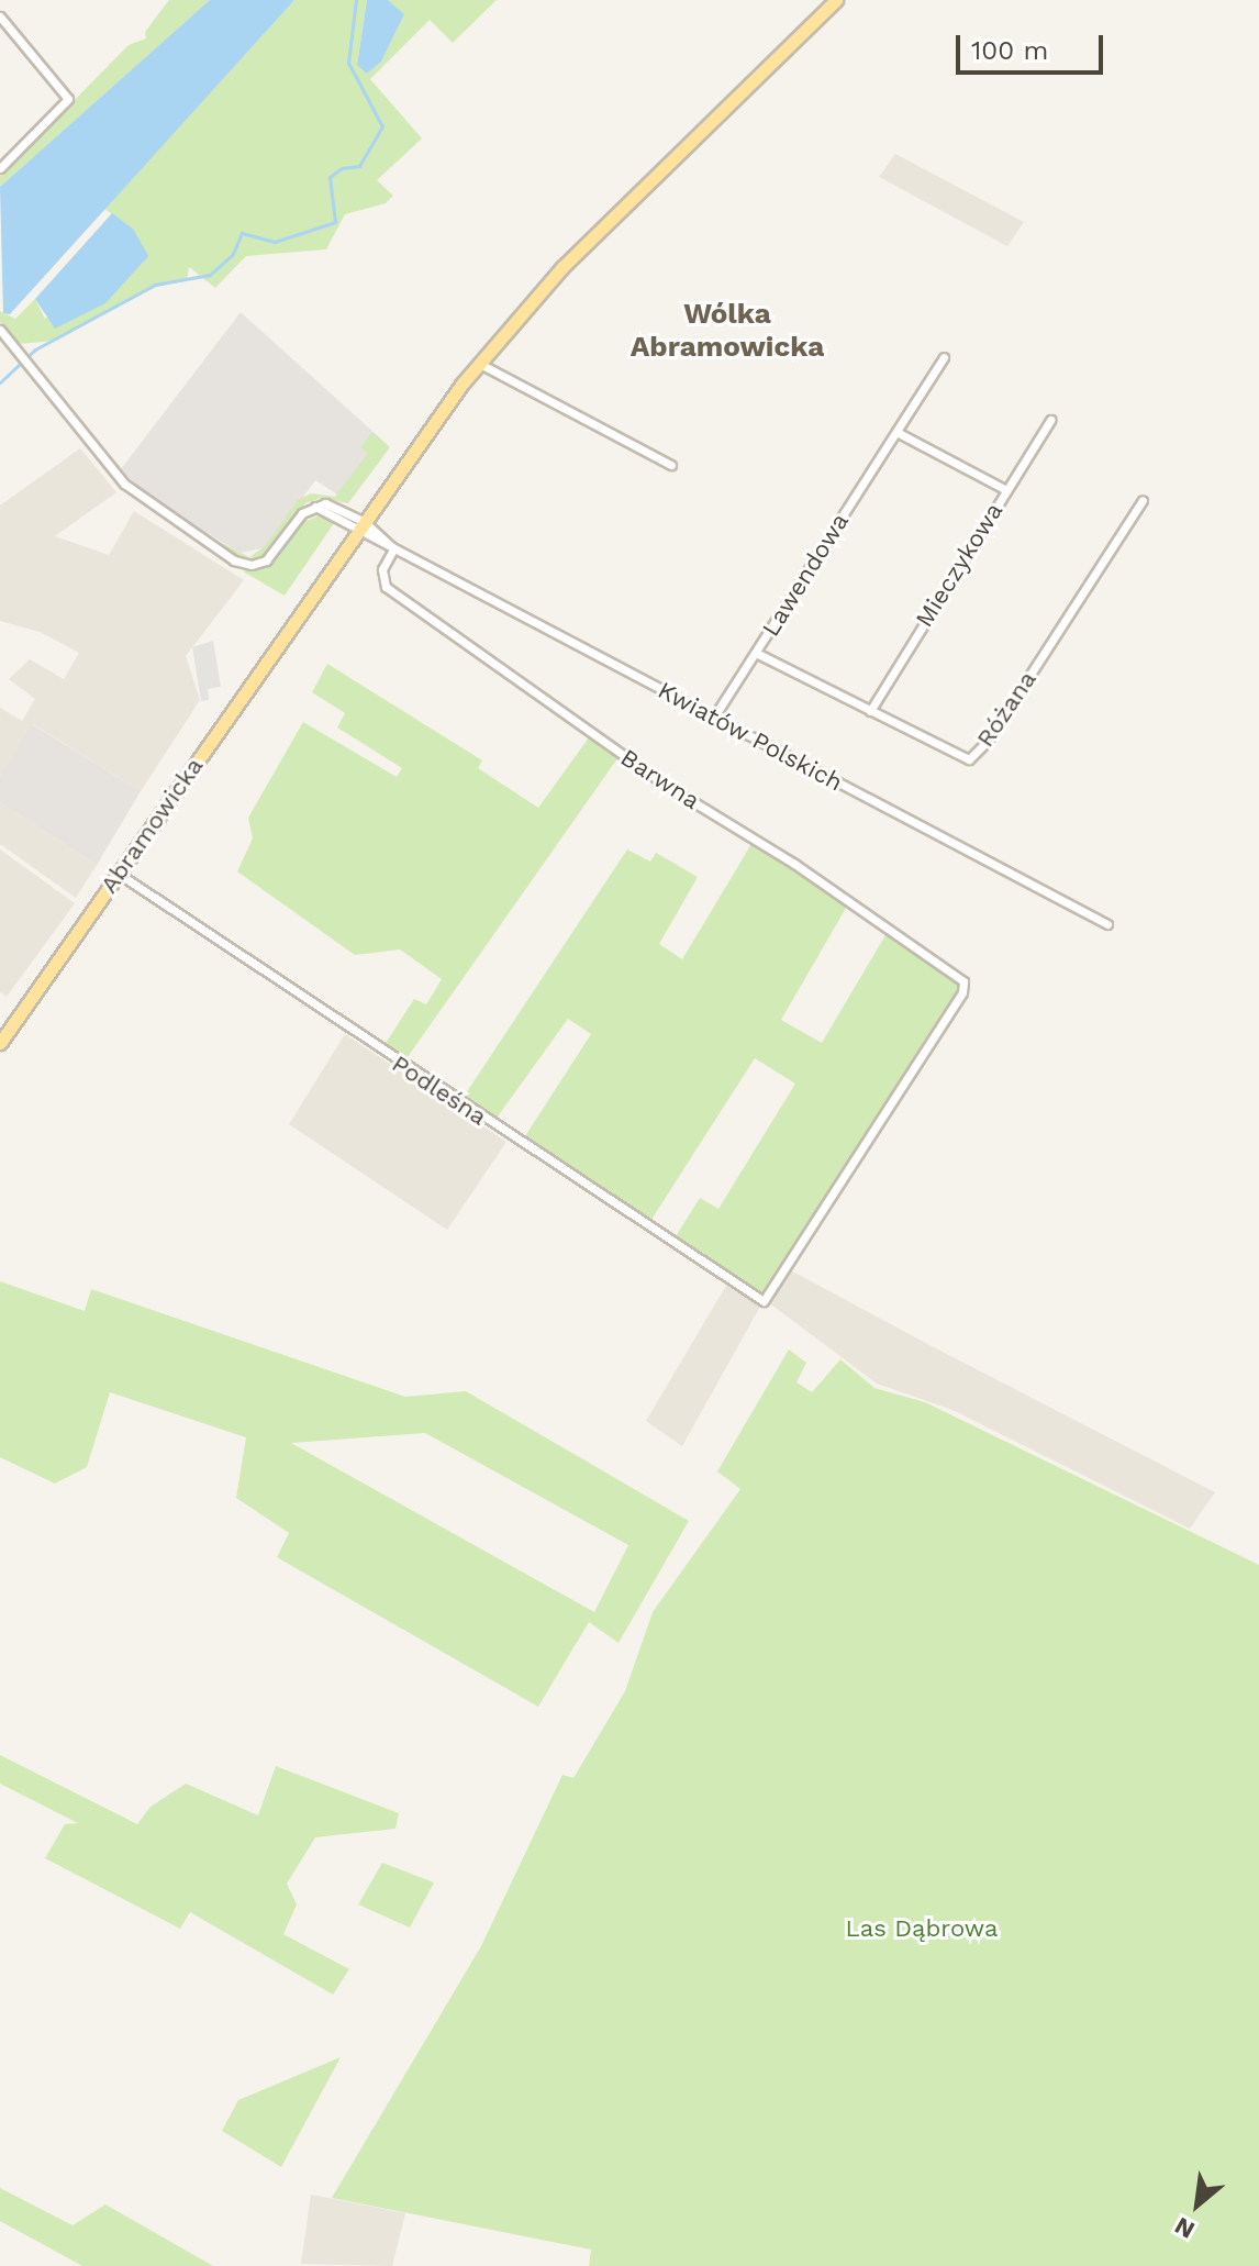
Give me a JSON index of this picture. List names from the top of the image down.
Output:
{
  "streets": {
    "main road": ["Abramowicka"],
    "street": [
      "Mieczykowa",
      "Lawendowa",
      "Różana",
      "Kwiatów Polskich",
      "Barwna",
      "Podleśna"
    ]
  },
  "crossings": [
    ["Mieczykowa", "Różana"],
    ["Lawendowa", "Różana"],
    ["Lawendowa", "Kwiatów Polskich"],
    ["Kwiatów Polskich", "Barwna"],
    ["Kwiatów Polskich", "Abramowicka"],
    ["Barwna", "Podleśna"],
    ["Abramowicka", "Podleśna"]
  ],
  "districts": ["Wólka Abramowicka"],
  "parks": ["Las Dąbrowa"],
  "scale_bar": "100 m",
  "north": "bottom left"
}
